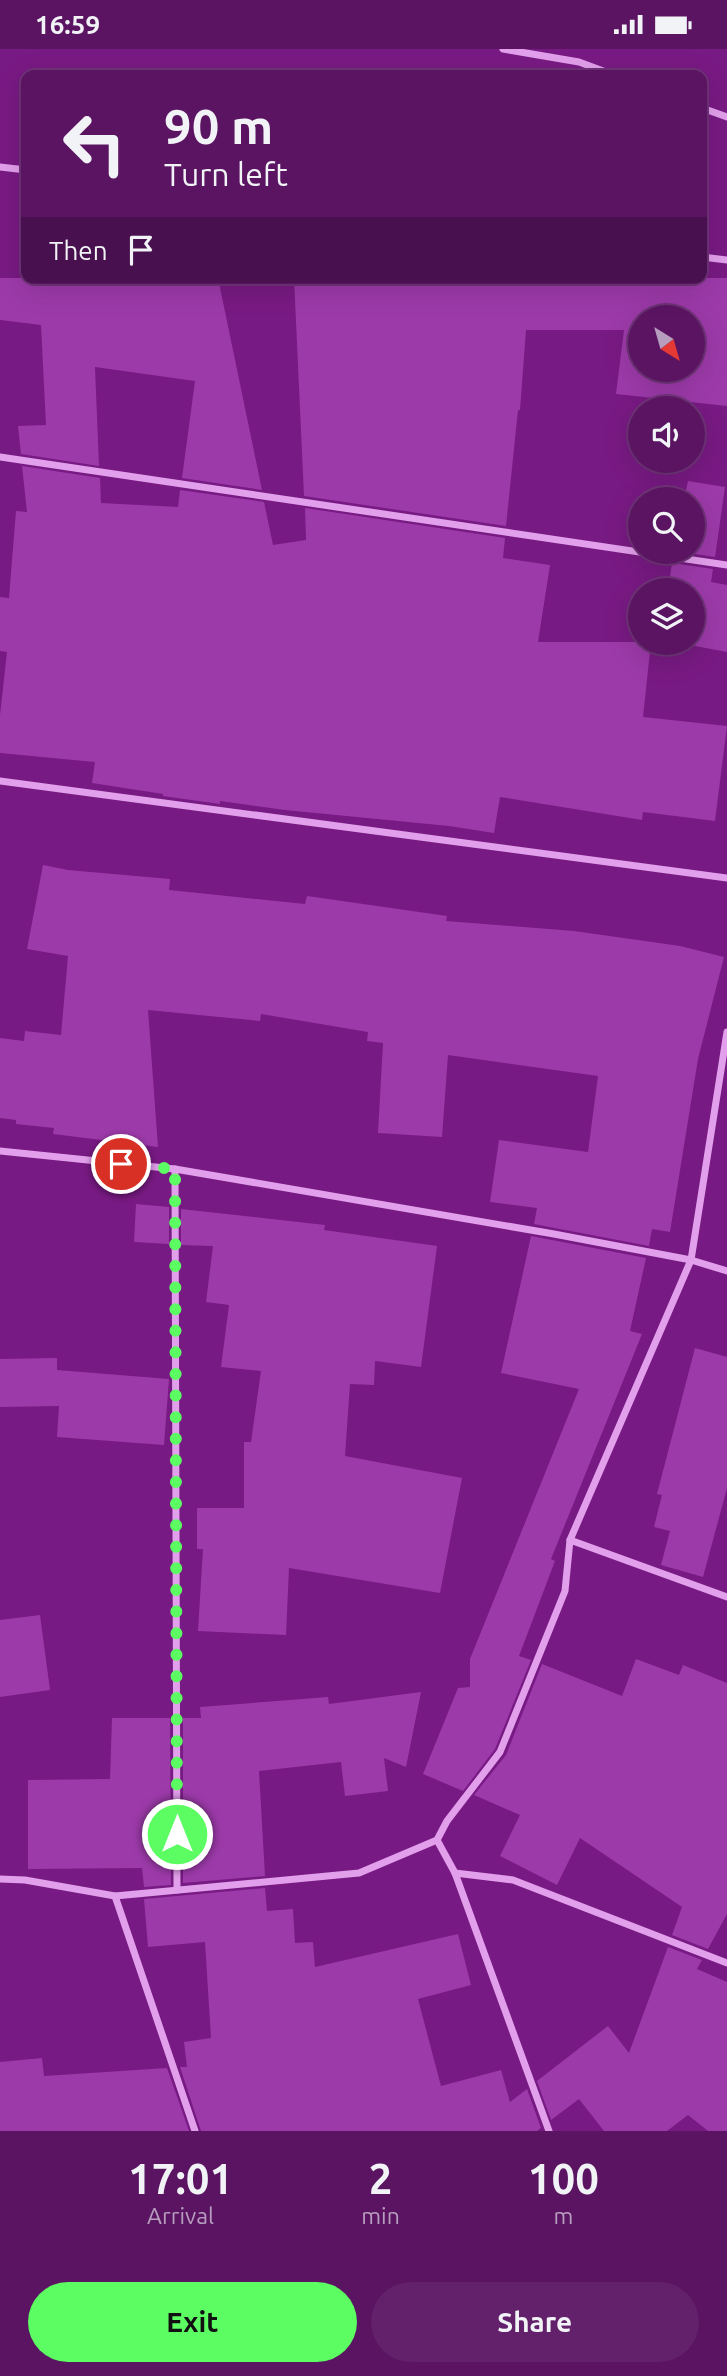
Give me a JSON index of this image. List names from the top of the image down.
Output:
{
  "north": "bottom right",
  "page": {
    "status": "16:59",
    "turn": ["90 m", "Turn left"],
    "then": "Then",
    "eta": [
      "17:01",
      "Arrival",
      "2",
      "min",
      "100",
      "m"
    ],
    "buttons": ["Exit", "Share"]
  }
}
